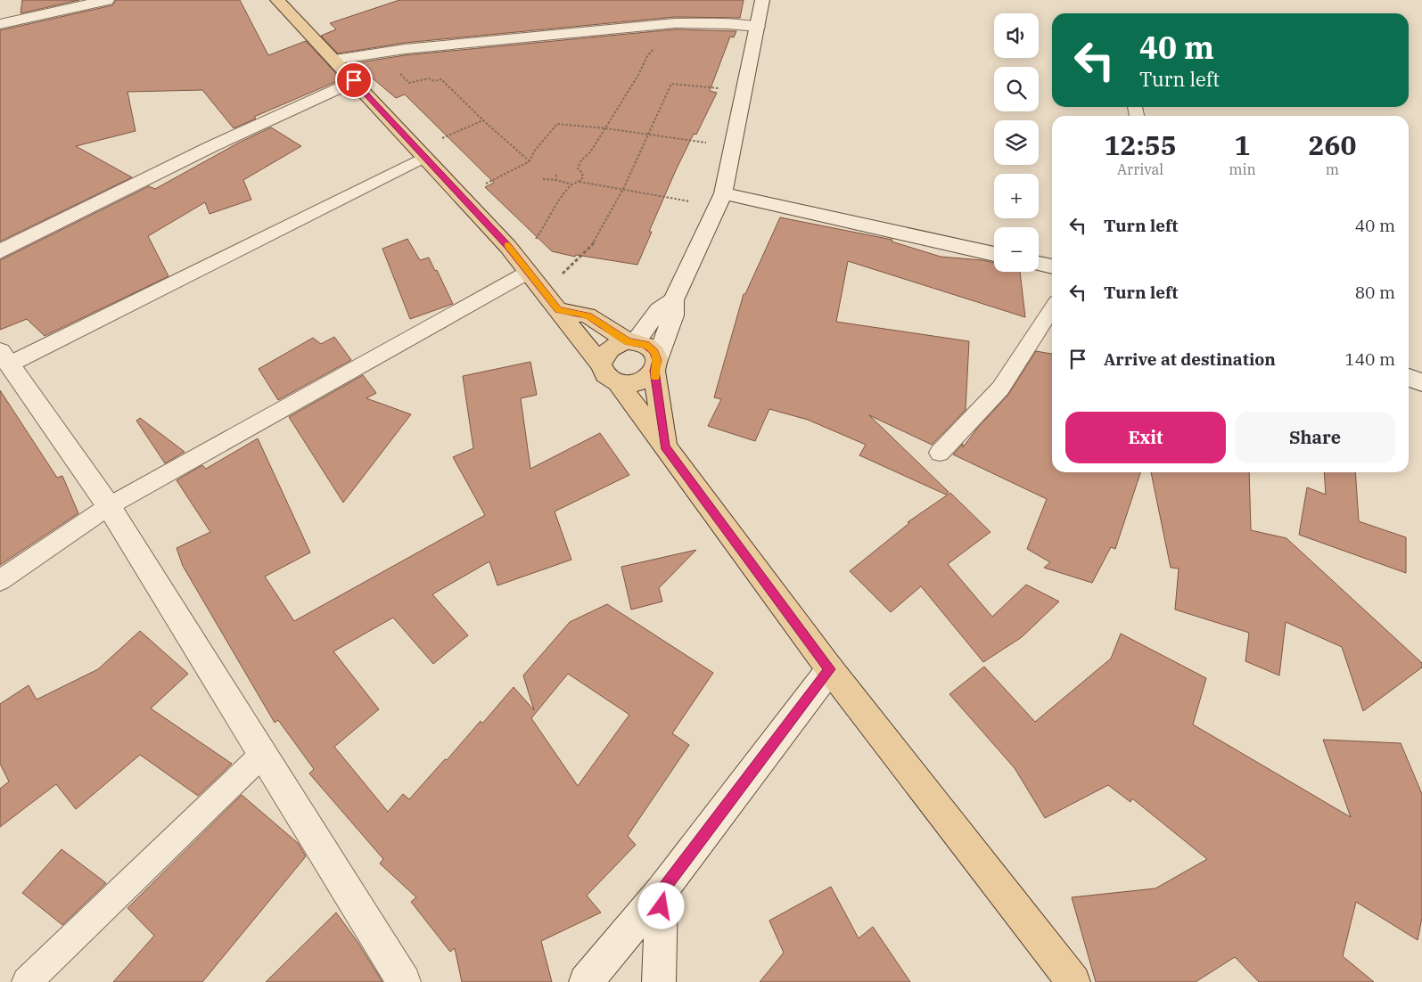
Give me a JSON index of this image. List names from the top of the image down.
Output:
{
  "page": {
    "map_buttons": ["+", "−"],
    "turn": ["40 m", "Turn left"],
    "eta": [
      "12:55",
      "Arrival",
      "1",
      "min",
      "260",
      "m"
    ],
    "list": [
      {
        "name": "Turn left",
        "value": "40 m"
      },
      {
        "name": "Turn left",
        "value": "80 m"
      },
      {
        "name": "Arrive at destination",
        "value": "140 m"
      }
    ],
    "buttons": ["Exit", "Share"]
  }
}
